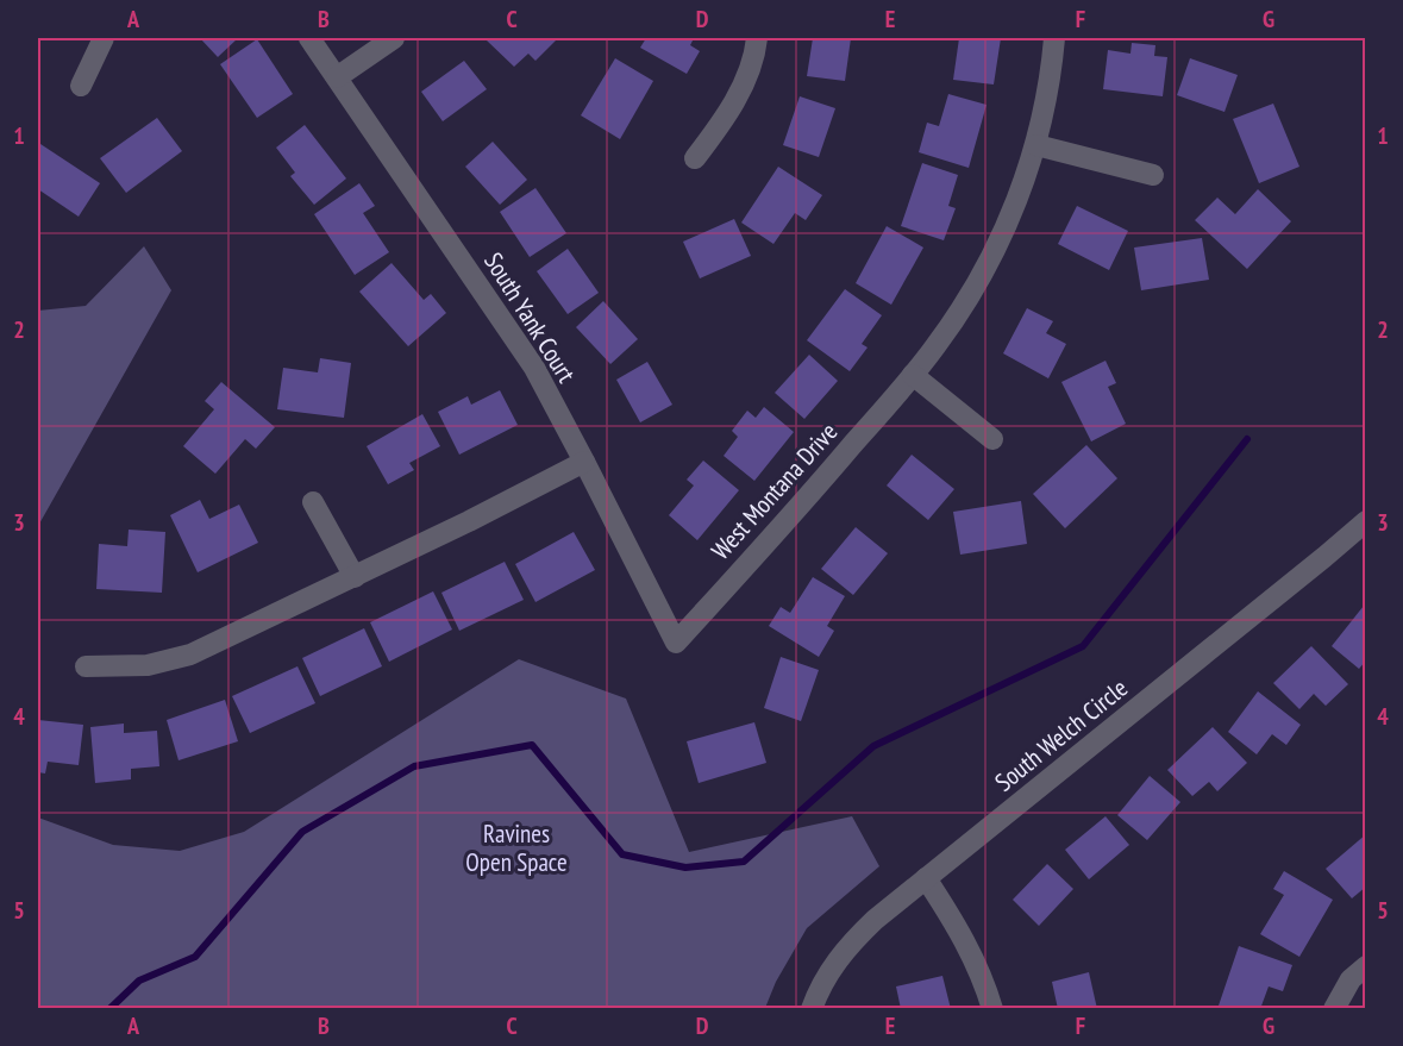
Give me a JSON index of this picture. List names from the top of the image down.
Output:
{
  "streets": {
    "street": ["South Yank Court", "West Montana Drive", "South Welch Circle"]
  },
  "crossings": [
    ["South Yank Court", "West Montana Drive"]
  ],
  "parks": ["Ravines Open Space"],
  "grid": {
    "columns": [
      "A",
      "B",
      "C",
      "D",
      "E",
      "F",
      "G"
    ],
    "rows": [
      "1",
      "2",
      "3",
      "4",
      "5"
    ]
  }
}
